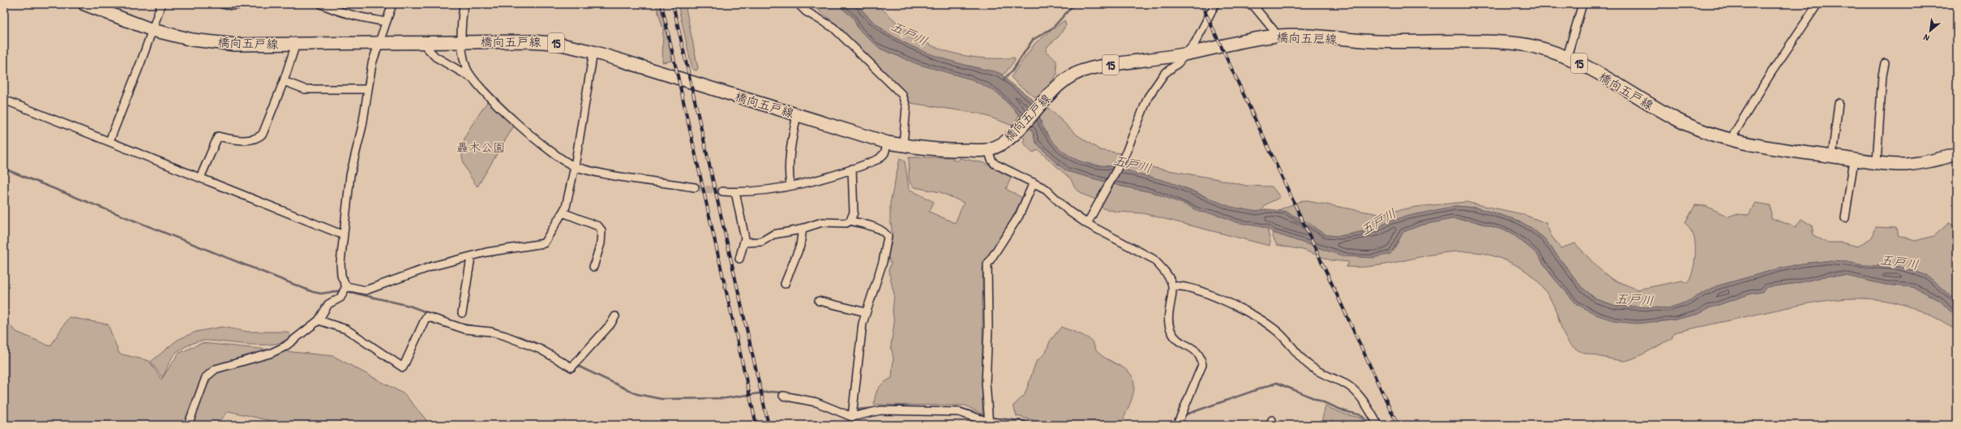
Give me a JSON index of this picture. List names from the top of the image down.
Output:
{
  "streets": {
    "main road": ["橋向五戸線", "15"]
  },
  "water": ["五戸川"],
  "parks": ["轟木公園"],
  "north": "bottom left"
}
